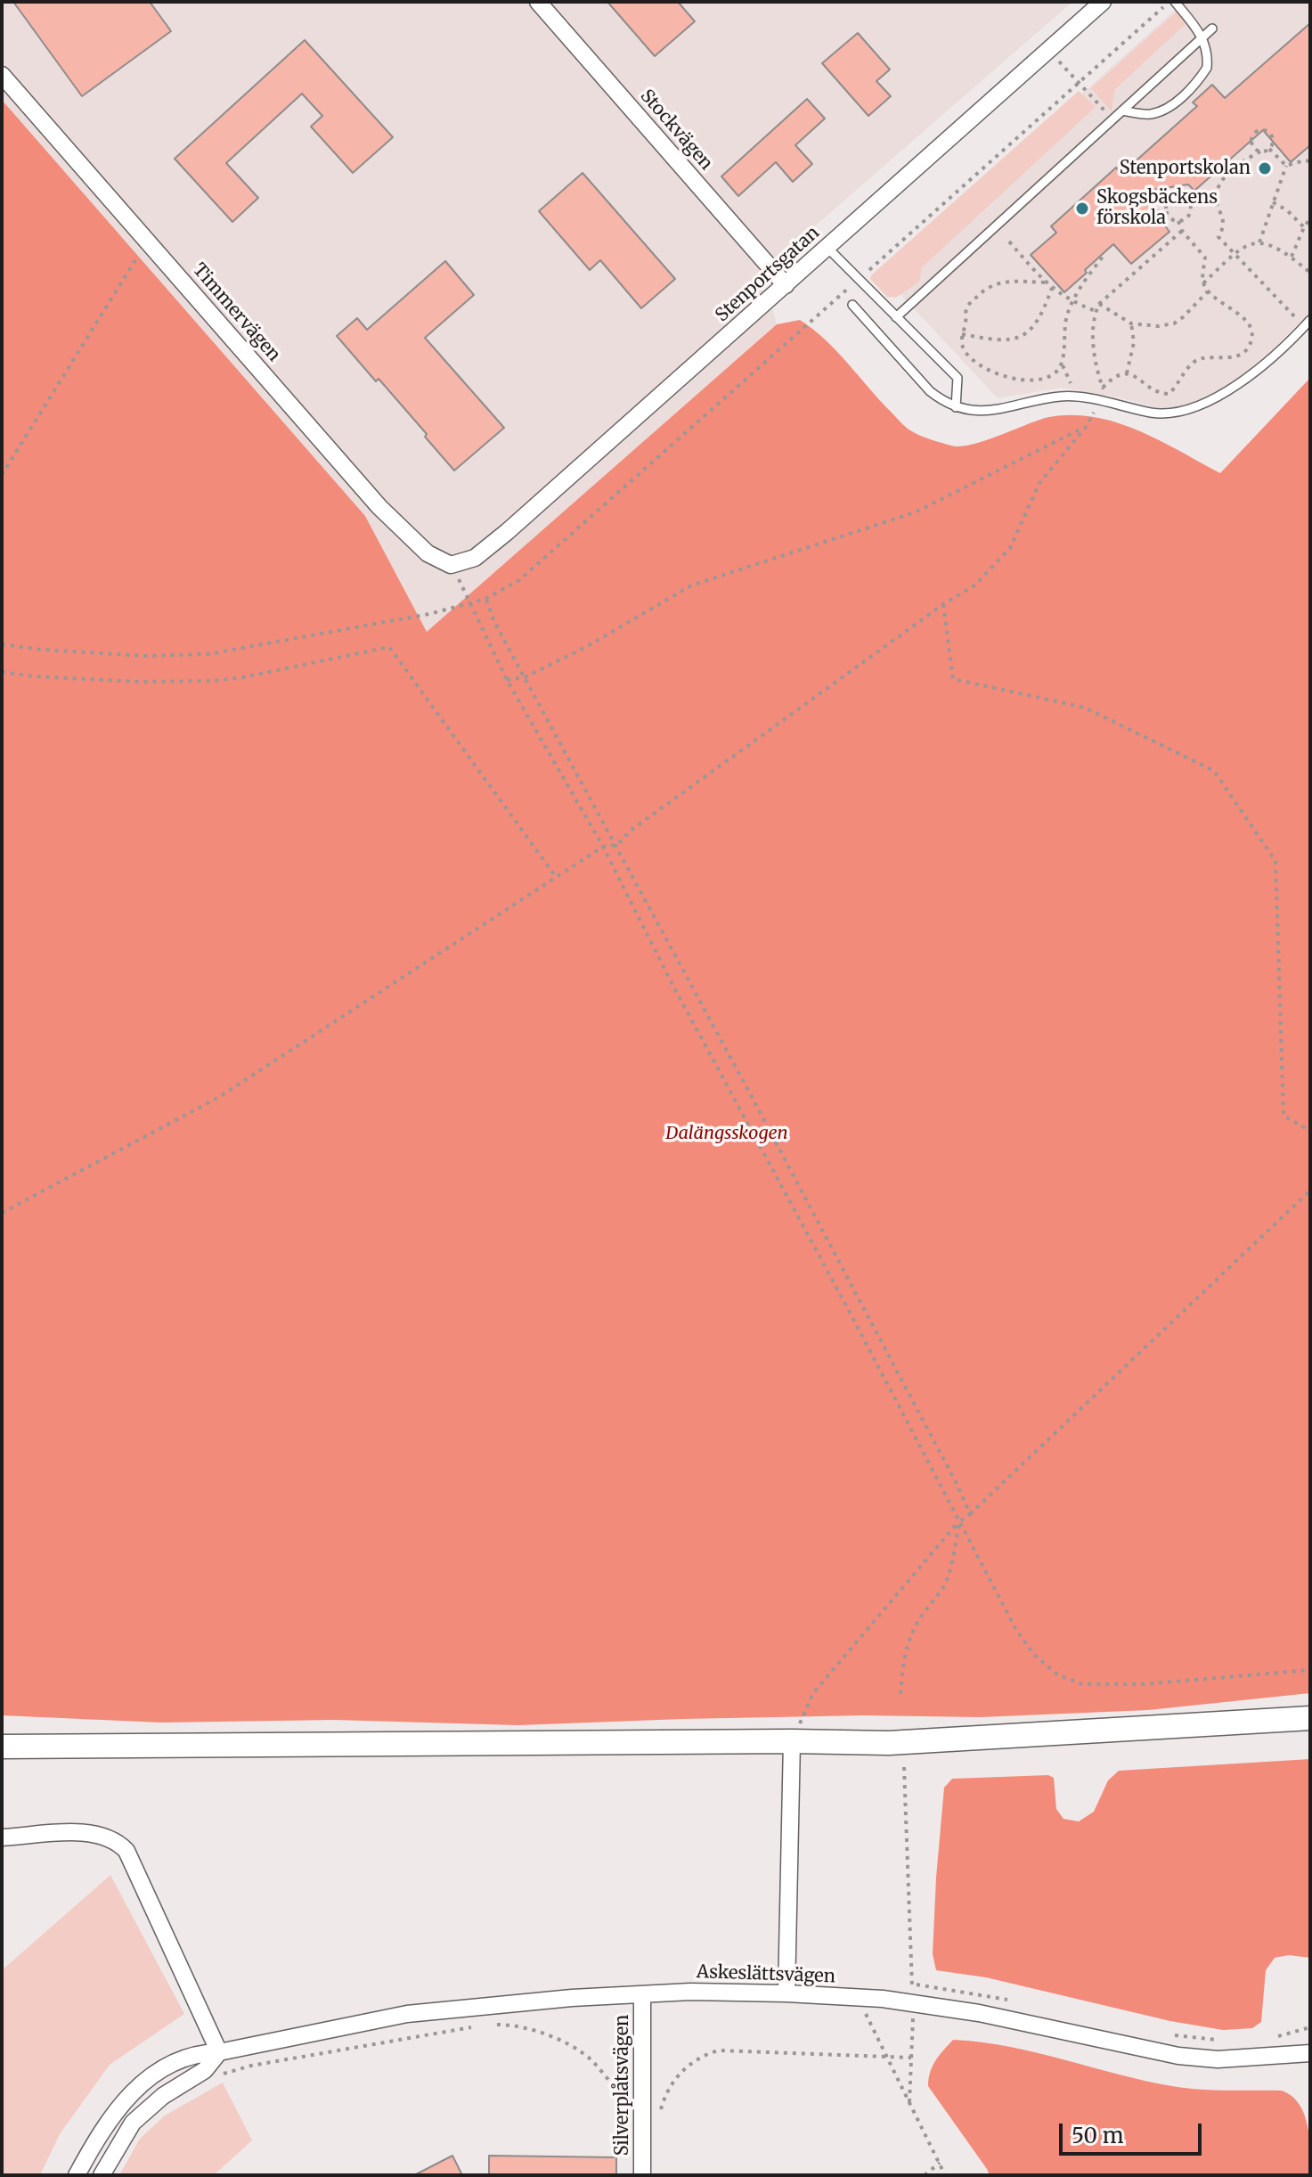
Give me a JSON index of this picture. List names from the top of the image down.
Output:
{
  "streets": {
    "street": [
      "Stockvägen",
      "Stenportsgatan",
      "Timmervägen",
      "Askeslättsvägen",
      "Silverplåtsvägen"
    ]
  },
  "crossings": [
    ["Stockvägen", "Stenportsgatan"],
    ["Stenportsgatan", "Timmervägen"],
    ["Askeslättsvägen", "Silverplåtsvägen"]
  ],
  "parks": ["Dalängsskogen"],
  "places": ["Stenportskolan", "Skogsbäckens förskola"],
  "scale_bar": "50 m"
}
